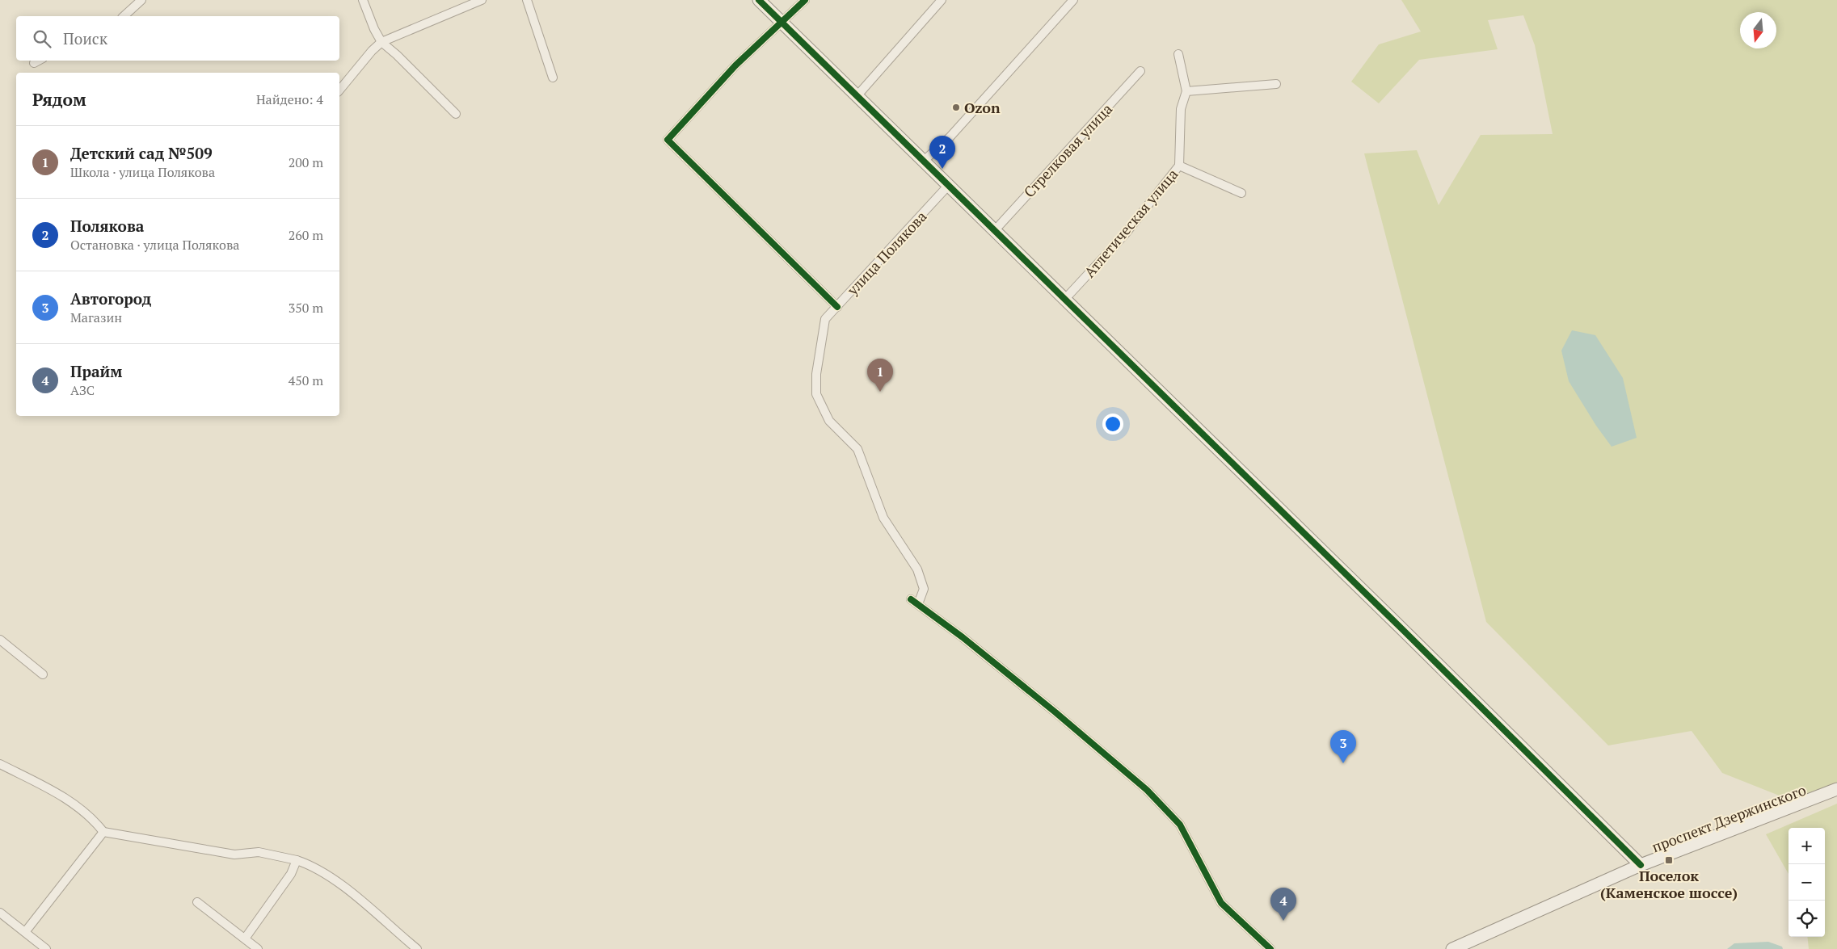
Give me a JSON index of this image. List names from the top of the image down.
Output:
{
  "streets": {
    "street": [
      "Стрелковая улица",
      "Атлетическая улица",
      "улица Полякова",
      "проспект Дзержинского"
    ]
  },
  "places": {
    "other": ["Ozon"],
    "transit": ["Поселок (Каменское шоссе)"]
  },
  "north": "bottom",
  "page": {
    "search": "Поиск",
    "heading": ["Рядом", "Найдено: 4"],
    "list": [
      {
        "mark": "1",
        "name": "Детский сад №509",
        "note": "Школа · улица Полякова",
        "value": "200 m"
      },
      {
        "mark": "2",
        "name": "Полякова",
        "note": "Остановка · улица Полякова",
        "value": "260 m"
      },
      {
        "mark": "3",
        "name": "Автогород",
        "note": "Магазин",
        "value": "350 m"
      },
      {
        "mark": "4",
        "name": "Прайм",
        "note": "АЗС",
        "value": "450 m"
      }
    ],
    "pins": [
      "2",
      "1",
      "3",
      "4"
    ],
    "map_buttons": ["+", "−"]
  }
}
